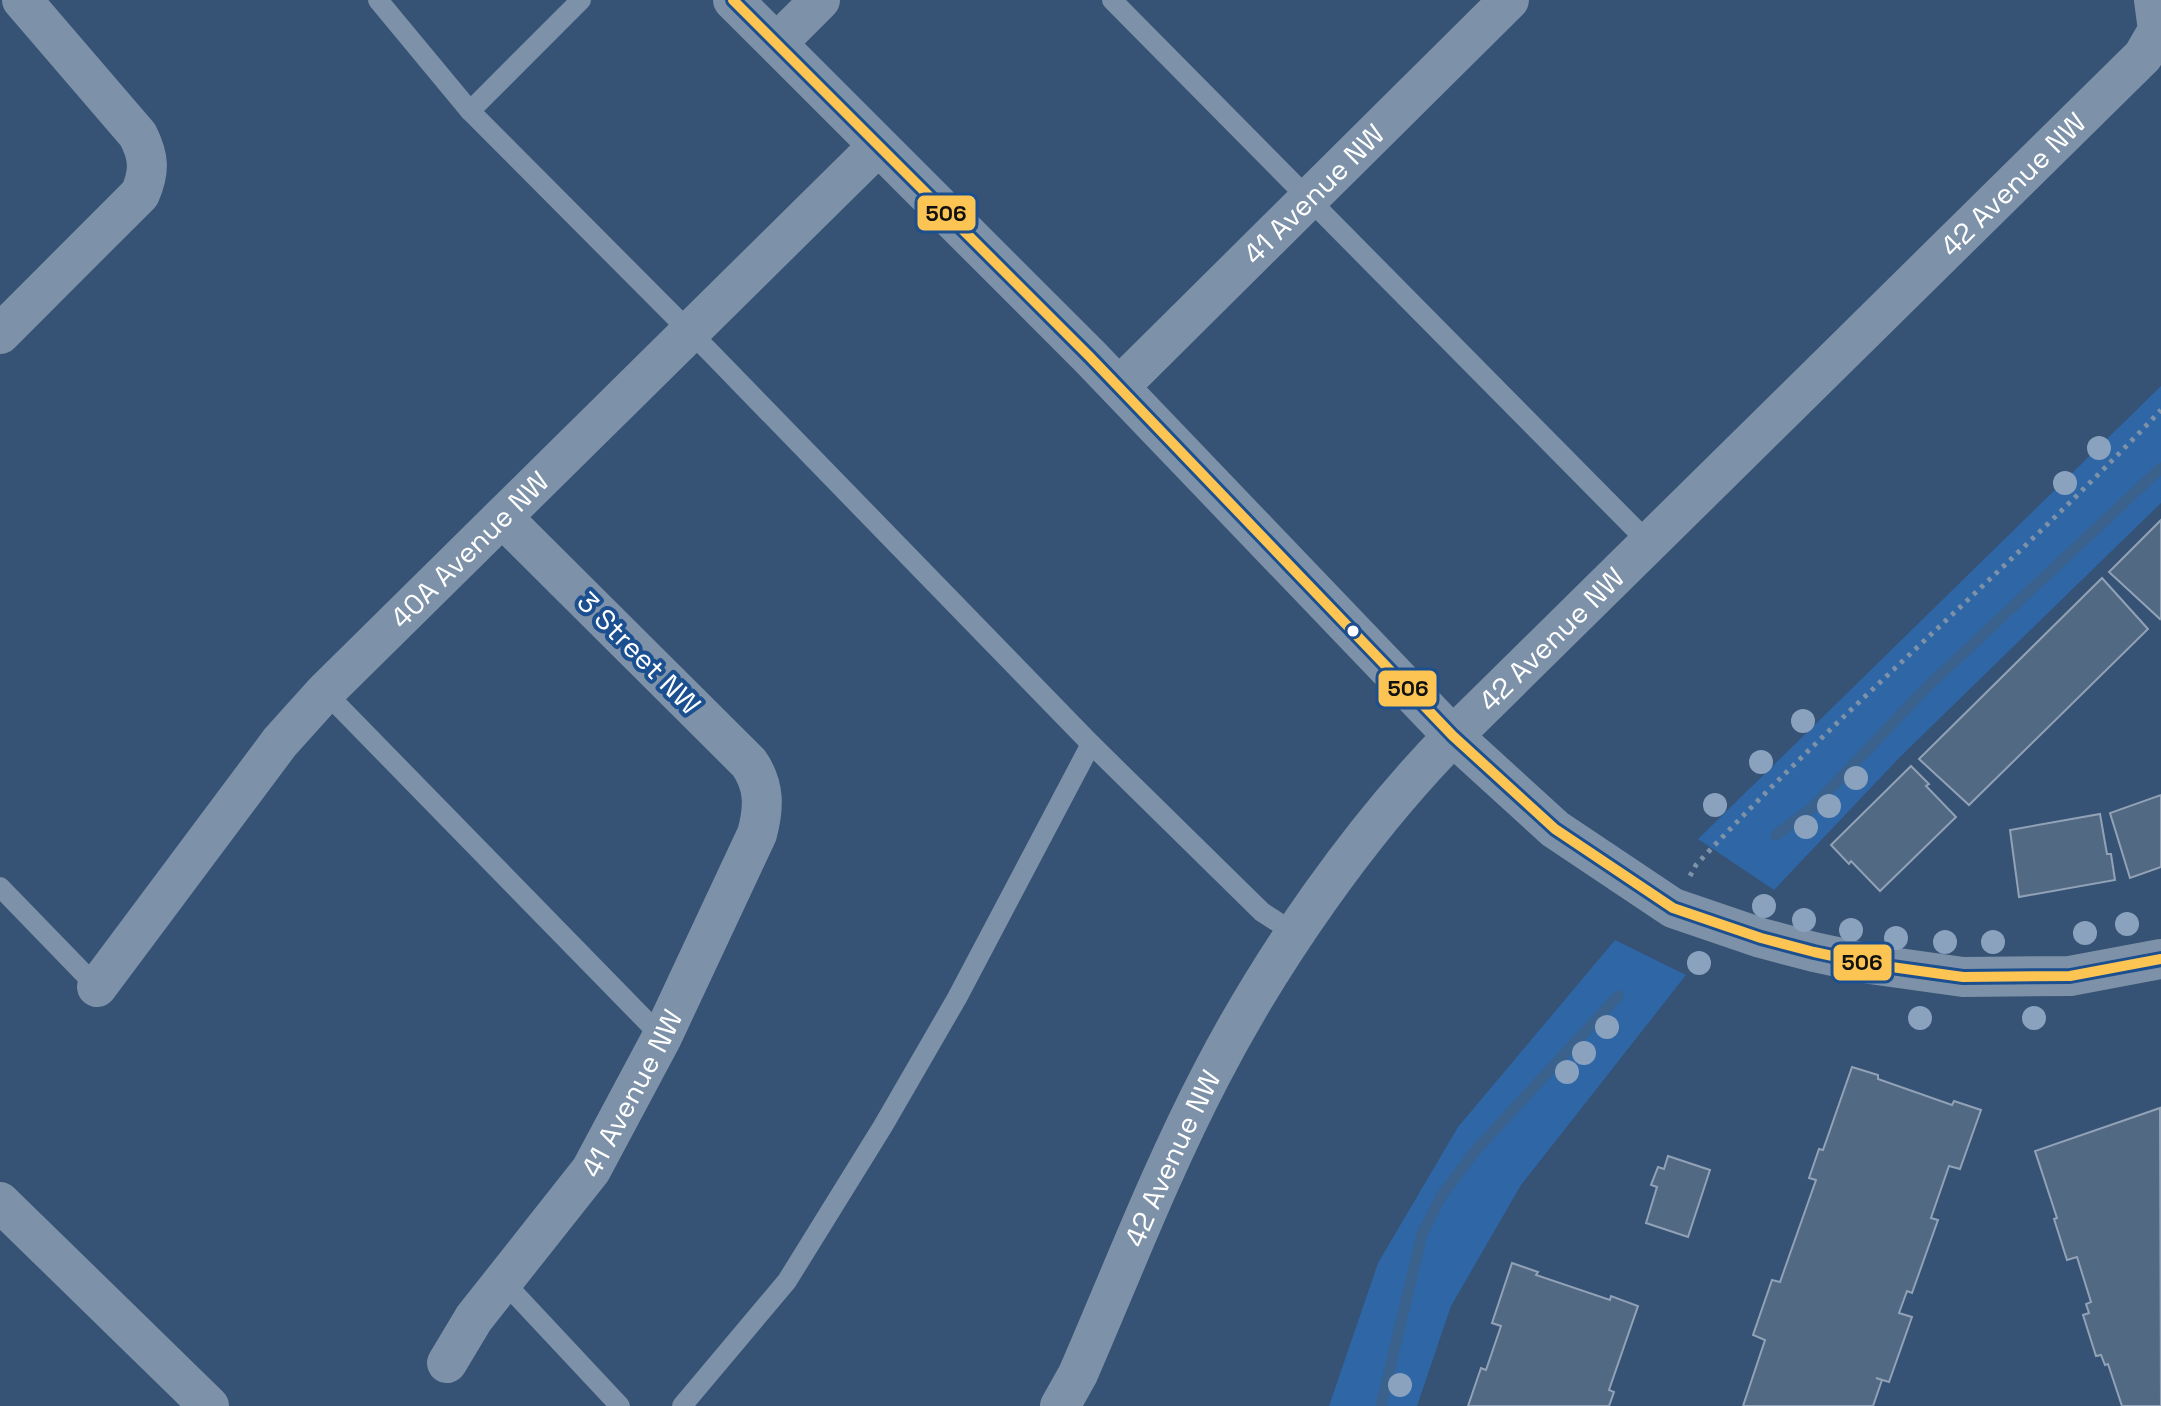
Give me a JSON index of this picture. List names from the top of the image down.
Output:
{
  "streets": {
    "street": [
      "42 Avenue NW",
      "41 Avenue NW",
      "40A Avenue NW",
      "3 Street NW"
    ]
  },
  "crossings": [
    ["41 Avenue NW", "3 Street NW"],
    ["40A Avenue NW", "3 Street NW"]
  ],
  "lines": ["transit line 506"]
}
